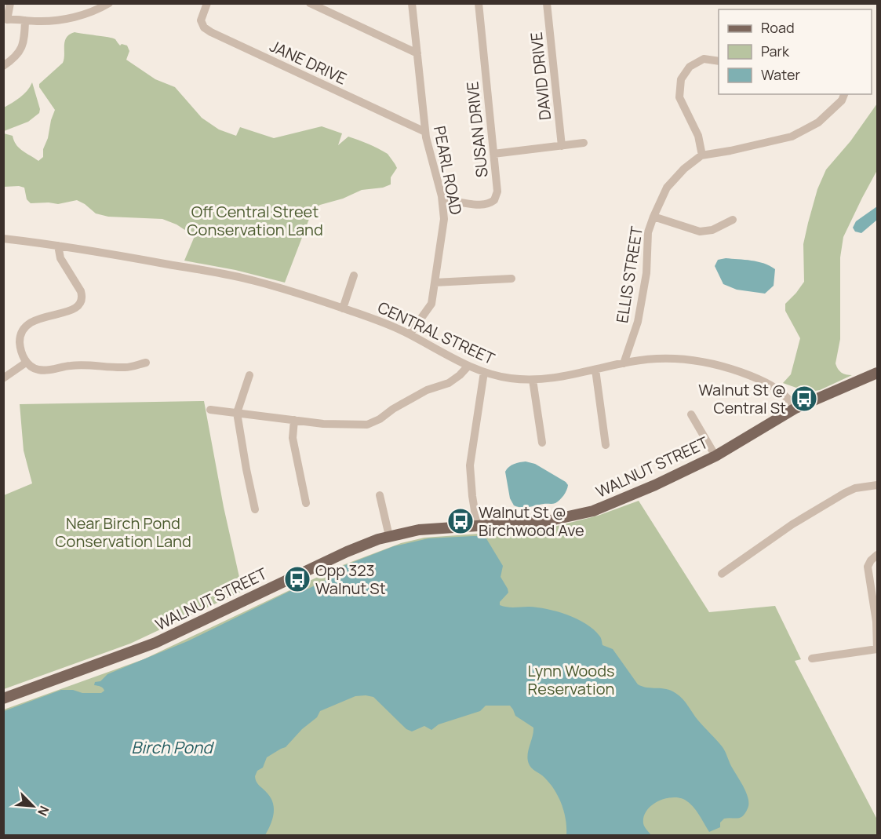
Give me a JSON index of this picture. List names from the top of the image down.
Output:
{
  "streets": {
    "main road": ["WALNUT STREET"],
    "street": [
      "JANE DRIVE",
      "DAVID DRIVE",
      "SUSAN DRIVE",
      "PEARL ROAD",
      "ELLIS STREET",
      "CENTRAL STREET"
    ]
  },
  "crossings": [
    ["JANE DRIVE", "PEARL ROAD"],
    ["SUSAN DRIVE", "PEARL ROAD"],
    ["PEARL ROAD", "CENTRAL STREET"],
    ["ELLIS STREET", "CENTRAL STREET"],
    ["CENTRAL STREET", "WALNUT STREET"]
  ],
  "water": ["Birch Pond"],
  "parks": ["Off Central Street Conservation Land", "Near Birch Pond Conservation Land", "Lynn Woods Reservation"],
  "places": {
    "bus stop": ["Walnut St @ Central St", "Walnut St @ Birchwood Ave", "Opp 323 Walnut St"]
  },
  "legend": ["Road", "Park", "Water"],
  "north": "bottom right"
}
